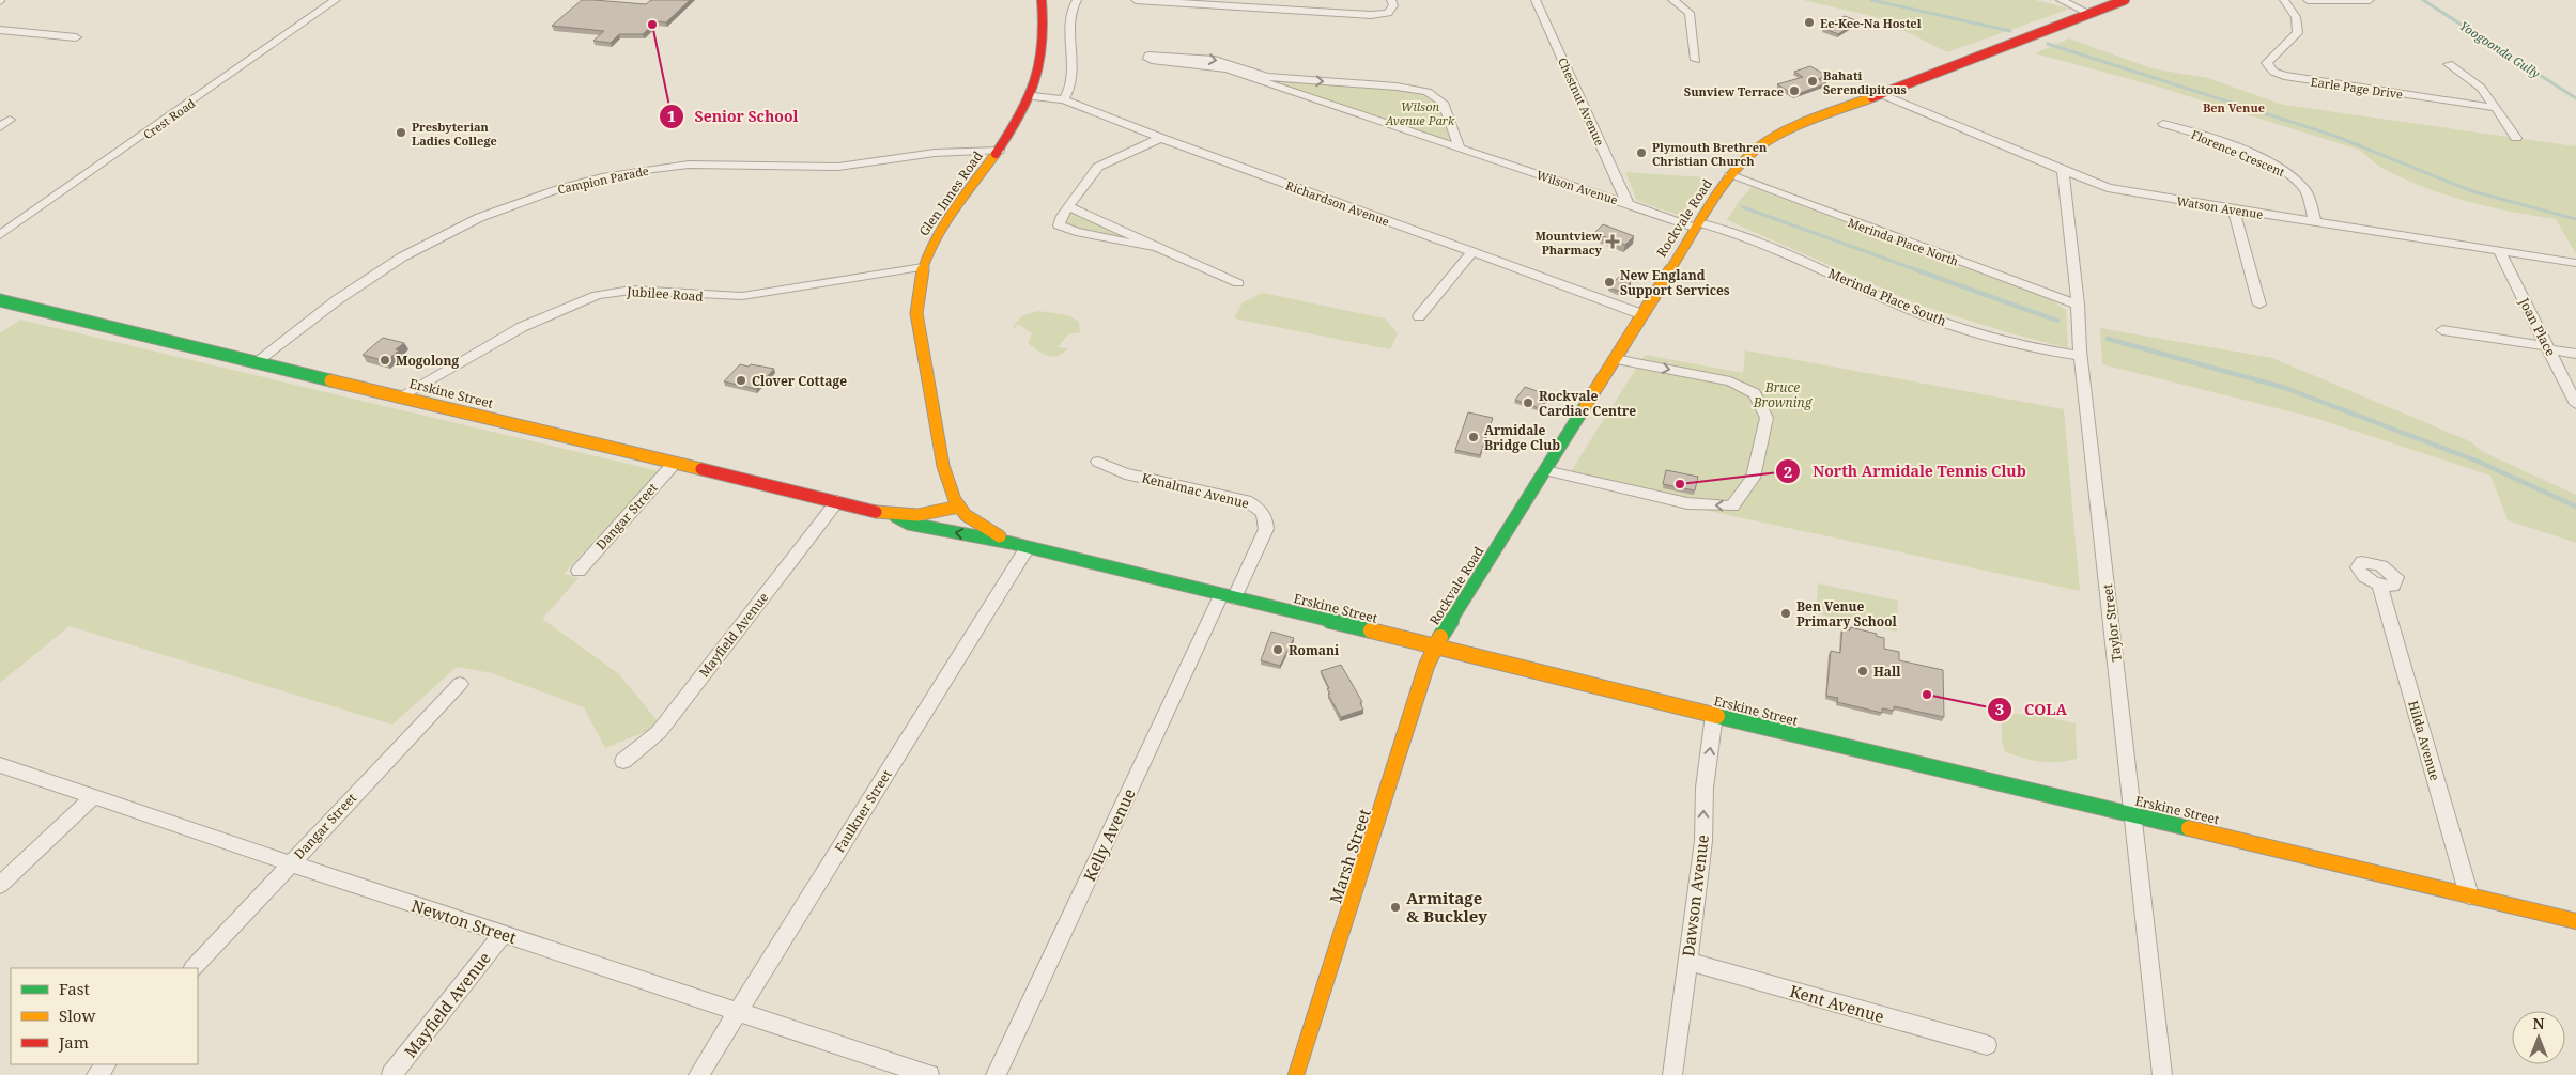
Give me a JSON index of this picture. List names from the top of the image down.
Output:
{
  "streets": {
    "street": [
      "Earle Page Drive",
      "Chestnut Avenue",
      "Crest Road",
      "Florence Crescent",
      "Campion Parade",
      "Wilson Avenue",
      "Glen Innes Road",
      "Richardson Avenue",
      "Watson Avenue",
      "Rockvale Road",
      "Merinda Place North",
      "Jubilee Road",
      "Merinda Place South",
      "Joan Place",
      "Erskine Street",
      "Kenalmac Avenue",
      "Dangar Street",
      "Taylor Street",
      "Mayfield Avenue",
      "Hilda Avenue",
      "Faulkner Street",
      "Kelly Avenue",
      "Marsh Street",
      "Dawson Avenue",
      "Newton Street",
      "Kent Avenue"
    ]
  },
  "crossings": [
    ["Chestnut Avenue", "Wilson Avenue"],
    ["Florence Crescent", "Watson Avenue"],
    ["Campion Parade", "Glen Innes Road"],
    ["Campion Parade", "Erskine Street"],
    ["Wilson Avenue", "Rockvale Road"],
    ["Wilson Avenue", "Merinda Place South"],
    ["Glen Innes Road", "Richardson Avenue"],
    ["Glen Innes Road", "Jubilee Road"],
    ["Glen Innes Road", "Erskine Street"],
    ["Richardson Avenue", "Rockvale Road"],
    ["Watson Avenue", "Rockvale Road"],
    ["Watson Avenue", "Joan Place"],
    ["Watson Avenue", "Taylor Street"],
    ["Rockvale Road", "Merinda Place North"],
    ["Rockvale Road", "Merinda Place South"],
    ["Rockvale Road", "Erskine Street"],
    ["Rockvale Road", "Marsh Street"],
    ["Merinda Place North", "Taylor Street"],
    ["Jubilee Road", "Erskine Street"],
    ["Merinda Place South", "Taylor Street"],
    ["Erskine Street", "Kenalmac Avenue"],
    ["Erskine Street", "Dangar Street"],
    ["Erskine Street", "Taylor Street"],
    ["Erskine Street", "Mayfield Avenue"],
    ["Erskine Street", "Hilda Avenue"],
    ["Erskine Street", "Faulkner Street"],
    ["Erskine Street", "Kelly Avenue"],
    ["Erskine Street", "Marsh Street"],
    ["Erskine Street", "Dawson Avenue"],
    ["Kenalmac Avenue", "Kelly Avenue"],
    ["Dangar Street", "Newton Street"],
    ["Mayfield Avenue", "Newton Street"],
    ["Faulkner Street", "Newton Street"],
    ["Dawson Avenue", "Kent Avenue"]
  ],
  "one_way": ["Dawson Avenue"],
  "districts": ["Ben Venue"],
  "water": ["Yoogoonda Gully"],
  "parks": ["Wilson Avenue Park", "Bruce Browning"],
  "places": {
    "other": [
      "Ee-Kee-Na Hostel",
      "Senior School",
      "Bahati Serendipitous",
      "Sunview Terrace",
      "Presbyterian Ladies College",
      "Plymouth Brethren Christian Church",
      "New England Support Services",
      "Mogolong",
      "Clover Cottage",
      "Rockvale Cardiac Centre",
      "Armidale Bridge Club",
      "North Armidale Tennis Club",
      "Ben Venue Primary School",
      "Romani",
      "Hall",
      "COLA",
      "Armitage & Buckley"
    ],
    "health": ["Mountview Pharmacy"]
  },
  "legend": ["Fast", "Slow", "Jam"],
  "north": "top"
}
